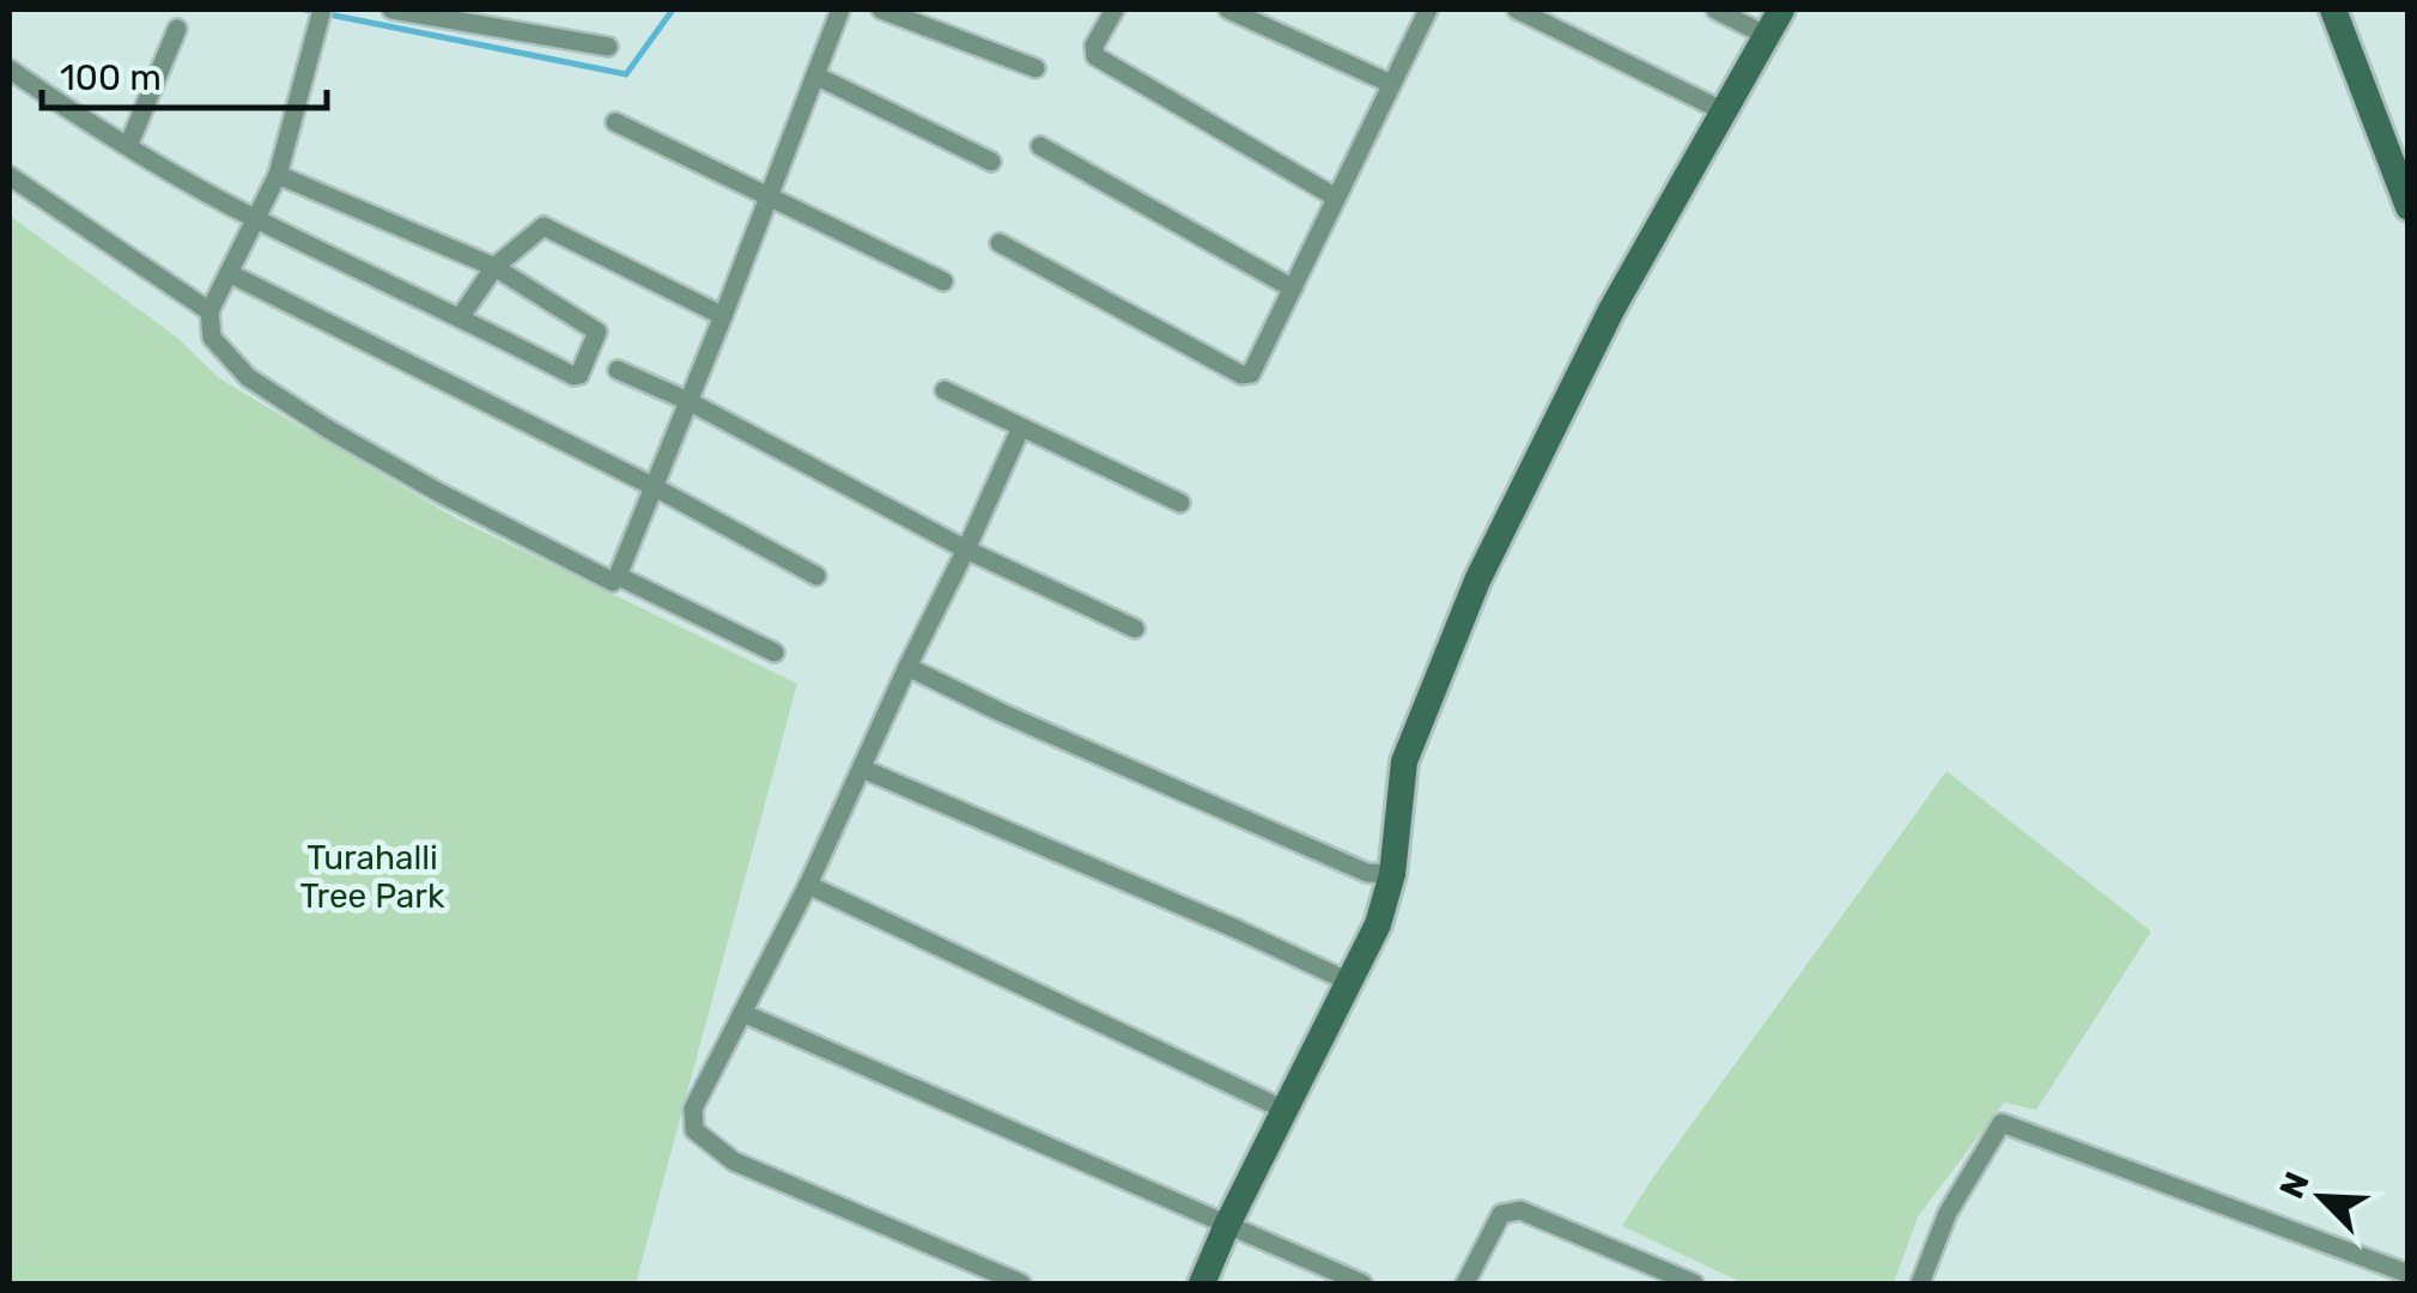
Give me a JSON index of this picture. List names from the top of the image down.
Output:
{
  "parks": ["Turahalli Tree Park"],
  "scale_bar": "100 m",
  "north": "top left"
}
